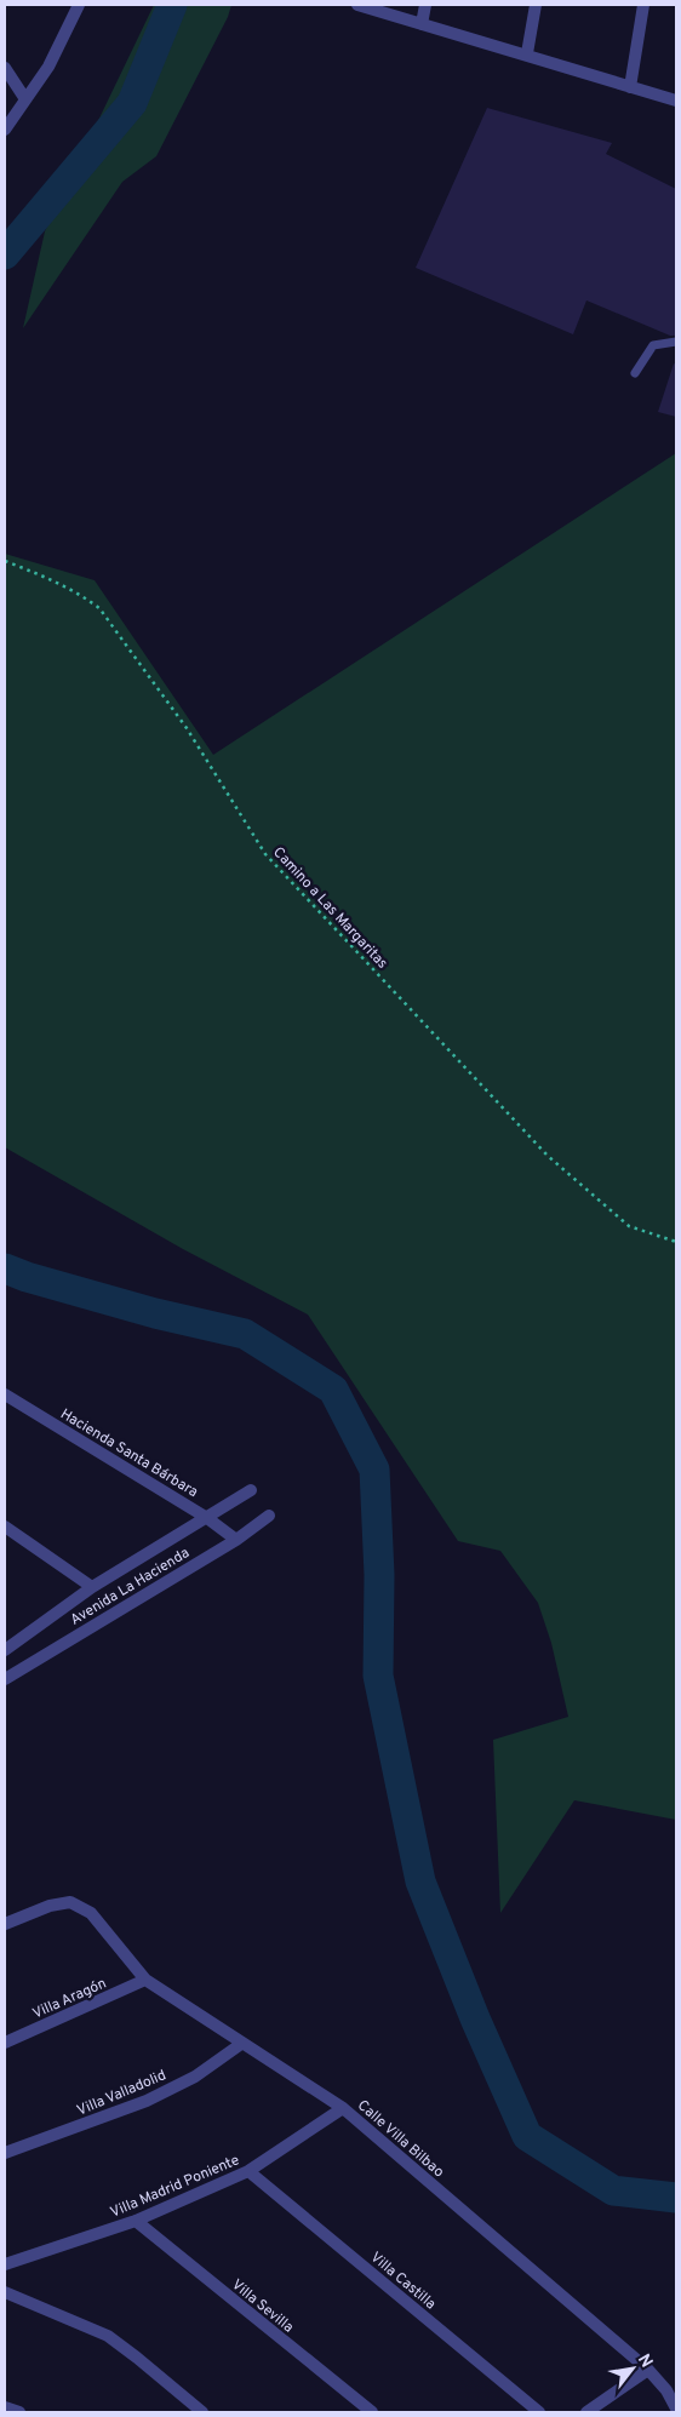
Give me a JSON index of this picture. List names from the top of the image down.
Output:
{
  "streets": {
    "street": [
      "Hacienda Santa Bárbara",
      "Avenida La Hacienda",
      "Villa Aragón",
      "Villa Valladolid",
      "Calle Villa Bilbao",
      "Villa Madrid Poniente",
      "Villa Castilla",
      "Villa Sevilla"
    ],
    "path": ["Camino a Las Margaritas"]
  },
  "crossings": [
    ["Hacienda Santa Bárbara", "Avenida La Hacienda"],
    ["Villa Aragón", "Calle Villa Bilbao"],
    ["Villa Valladolid", "Calle Villa Bilbao"],
    ["Calle Villa Bilbao", "Villa Madrid Poniente"],
    ["Villa Madrid Poniente", "Villa Castilla"],
    ["Villa Madrid Poniente", "Villa Sevilla"]
  ],
  "north": "top right"
}
